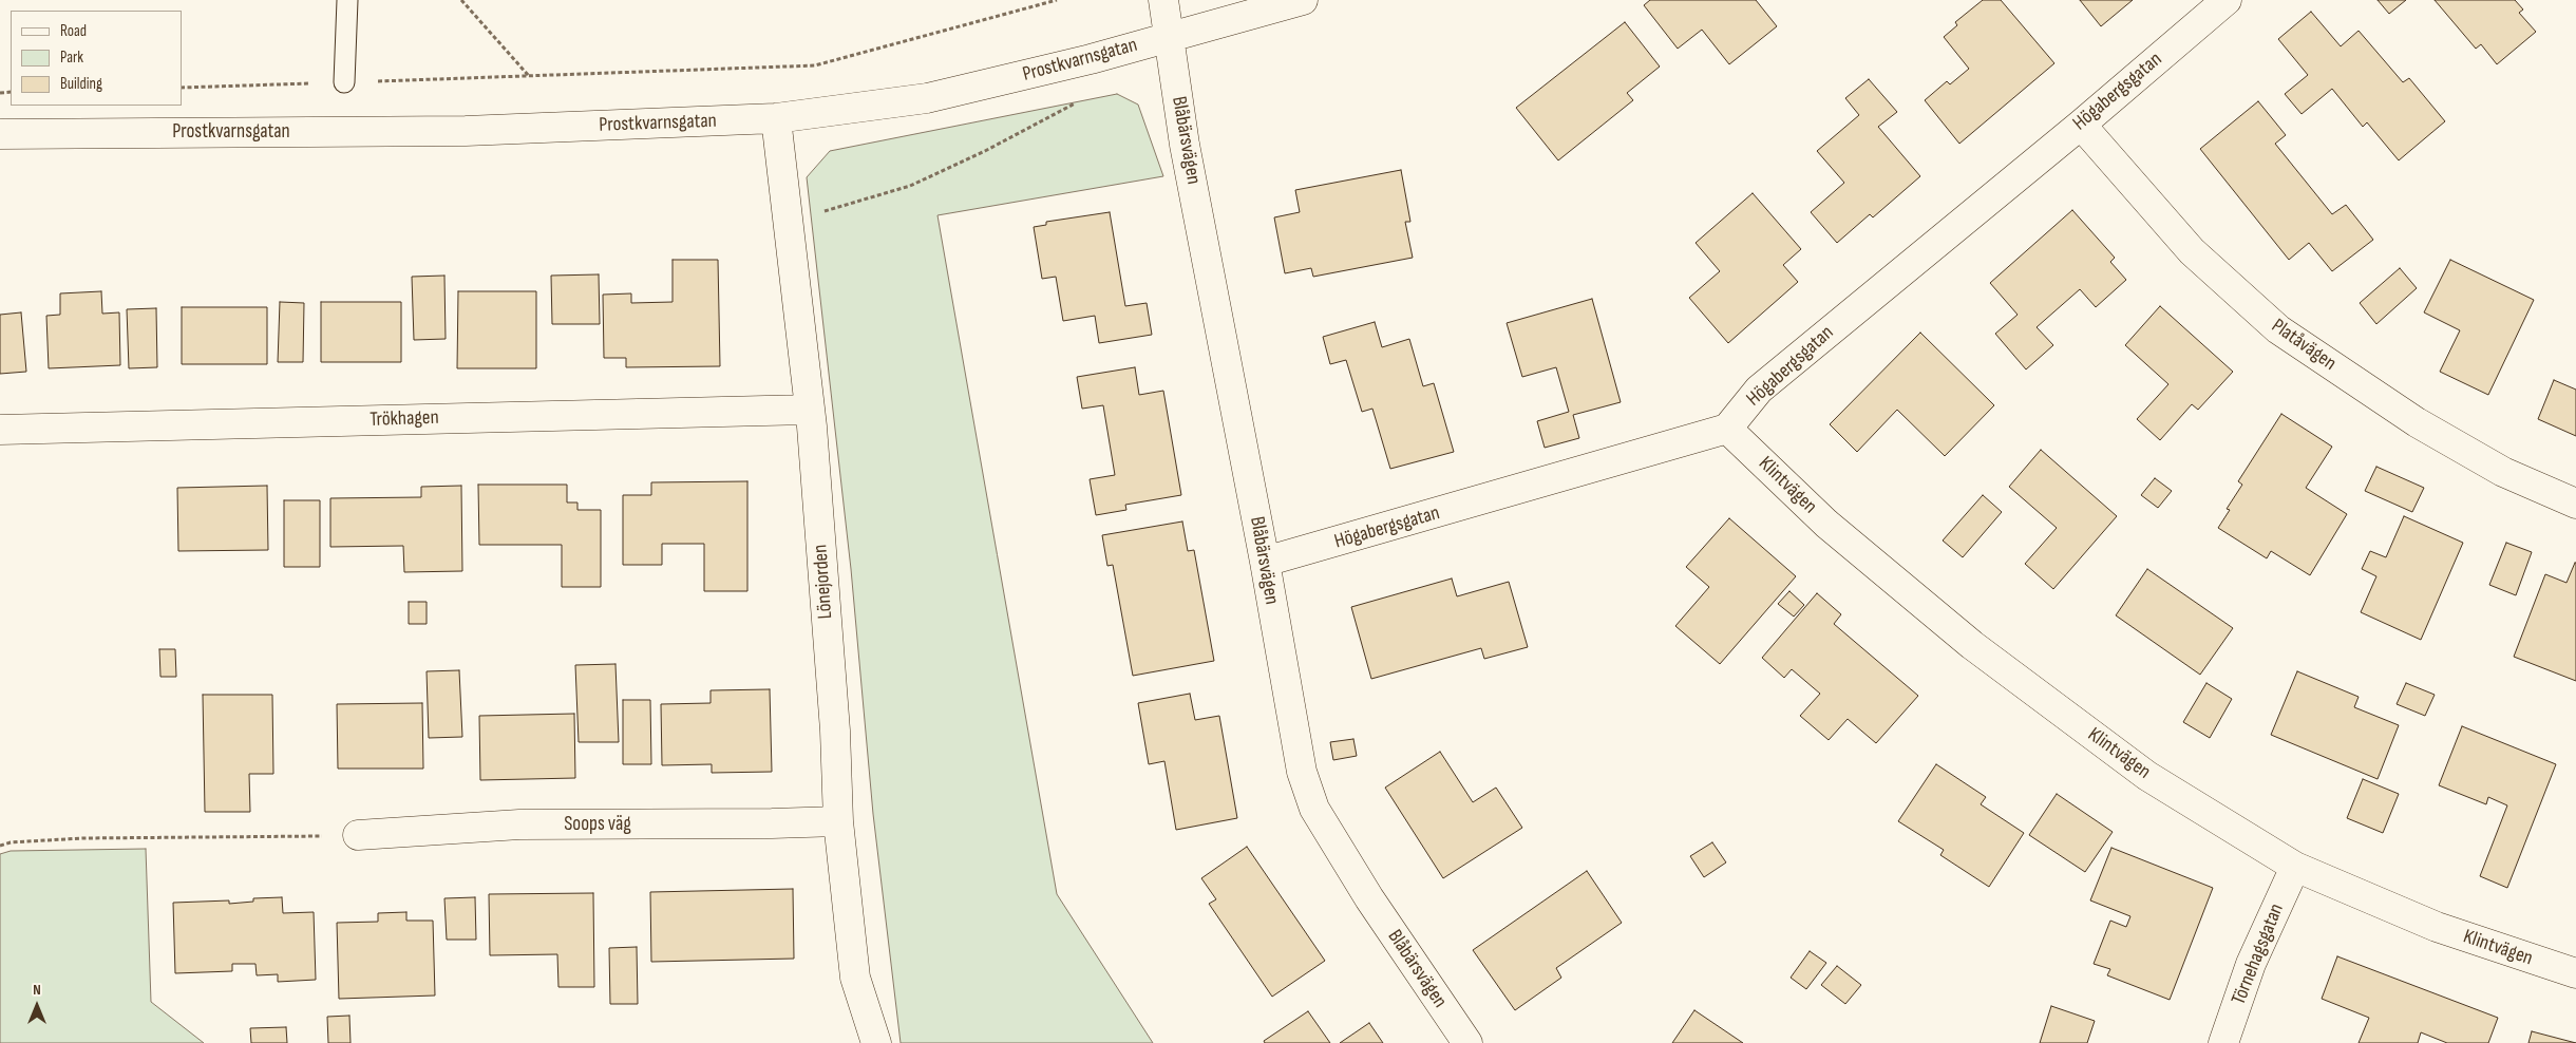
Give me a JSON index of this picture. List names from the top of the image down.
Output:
{
  "streets": {
    "street": [
      "Prostkvarnsgatan",
      "Högabergsgatan",
      "Blåbärsvägen",
      "Platåvägen",
      "Trökhagen",
      "Klintvägen",
      "Lönejorden",
      "Soops väg",
      "Törnehagsgatan"
    ]
  },
  "crossings": [
    ["Prostkvarnsgatan", "Blåbärsvägen"],
    ["Prostkvarnsgatan", "Lönejorden"],
    ["Högabergsgatan", "Blåbärsvägen"],
    ["Högabergsgatan", "Platåvägen"],
    ["Högabergsgatan", "Klintvägen"],
    ["Trökhagen", "Lönejorden"],
    ["Klintvägen", "Törnehagsgatan"],
    ["Lönejorden", "Soops väg"]
  ],
  "legend": ["Road", "Park", "Building"],
  "north": "top"
}
